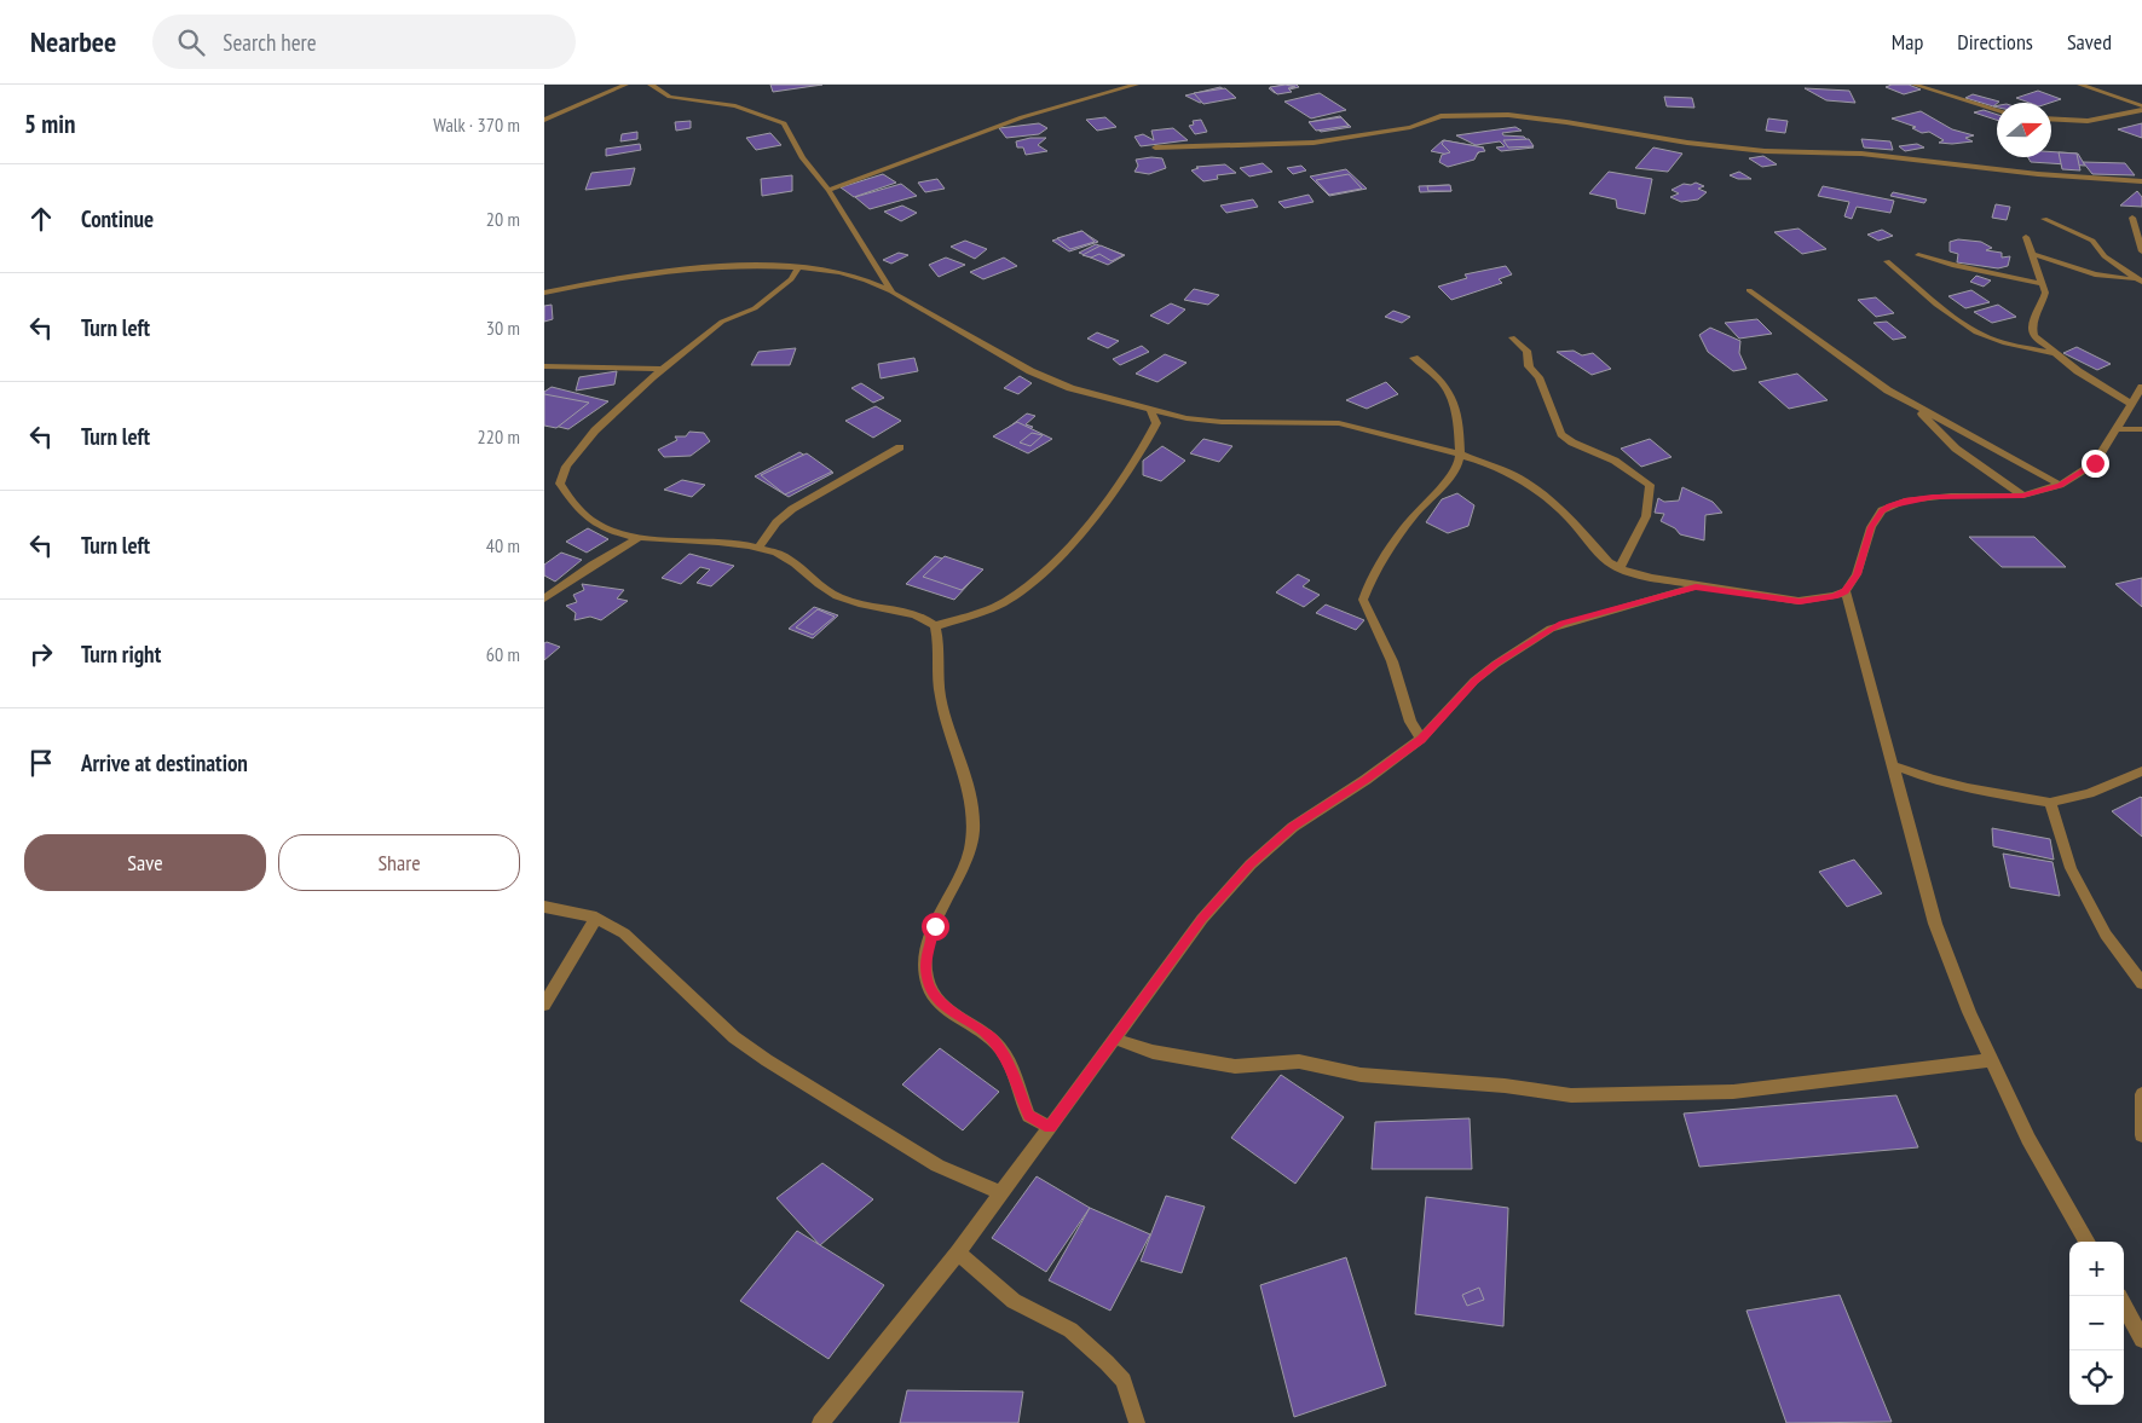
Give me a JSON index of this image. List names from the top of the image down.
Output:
{
  "north": "right",
  "page": {
    "header": "Nearbee",
    "search": "Search here",
    "nav": ["Map", "Directions", "Saved"],
    "heading": ["5 min", "Walk · 370 m"],
    "list": [
      ["Continue", "20 m"],
      ["Turn left", "30 m"],
      ["Turn left", "220 m"],
      ["Turn left", "40 m"],
      ["Turn right", "60 m"],
      "Arrive at destination"
    ],
    "buttons": ["Save", "Share"],
    "map_buttons": ["+", "−"]
  }
}
